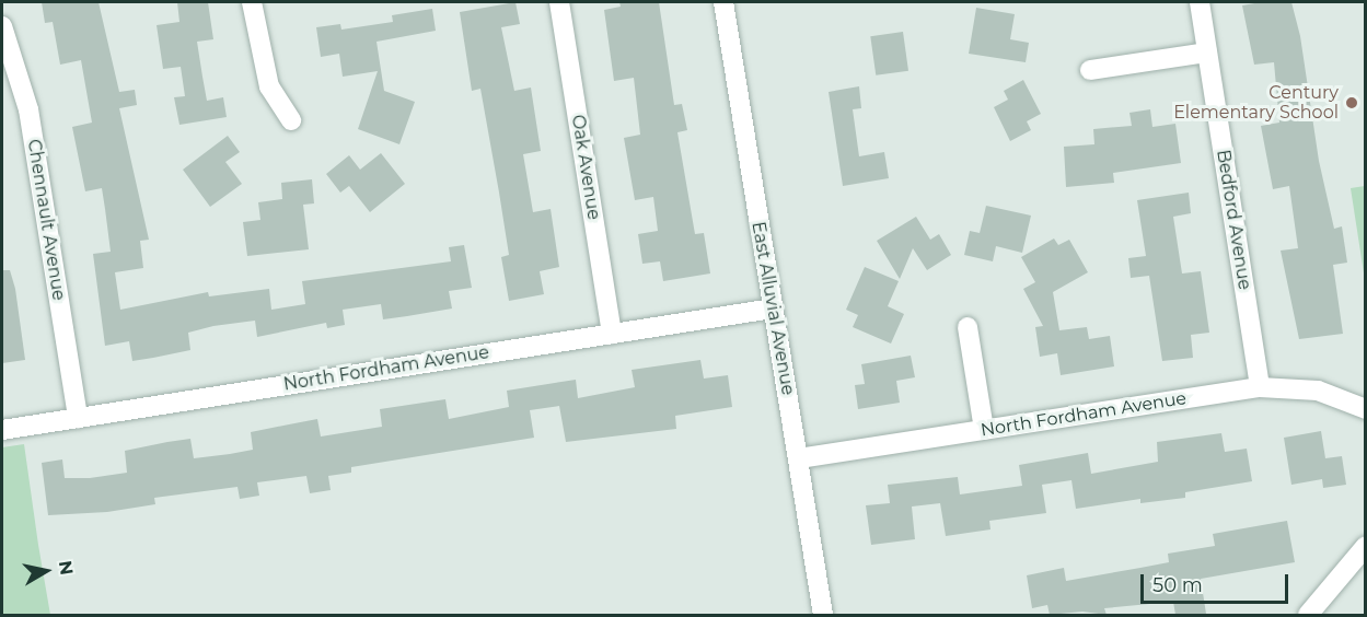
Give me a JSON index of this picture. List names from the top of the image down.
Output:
{
  "streets": {
    "street": [
      "Oak Avenue",
      "Chennault Avenue",
      "Bedford Avenue",
      "East Alluvial Avenue",
      "North Fordham Avenue"
    ]
  },
  "crossings": [
    ["Oak Avenue", "North Fordham Avenue"],
    ["Chennault Avenue", "North Fordham Avenue"],
    ["Bedford Avenue", "North Fordham Avenue"],
    ["East Alluvial Avenue", "North Fordham Avenue"]
  ],
  "places": ["Century Elementary School"],
  "scale_bar": "50 m",
  "north": "right"
}
